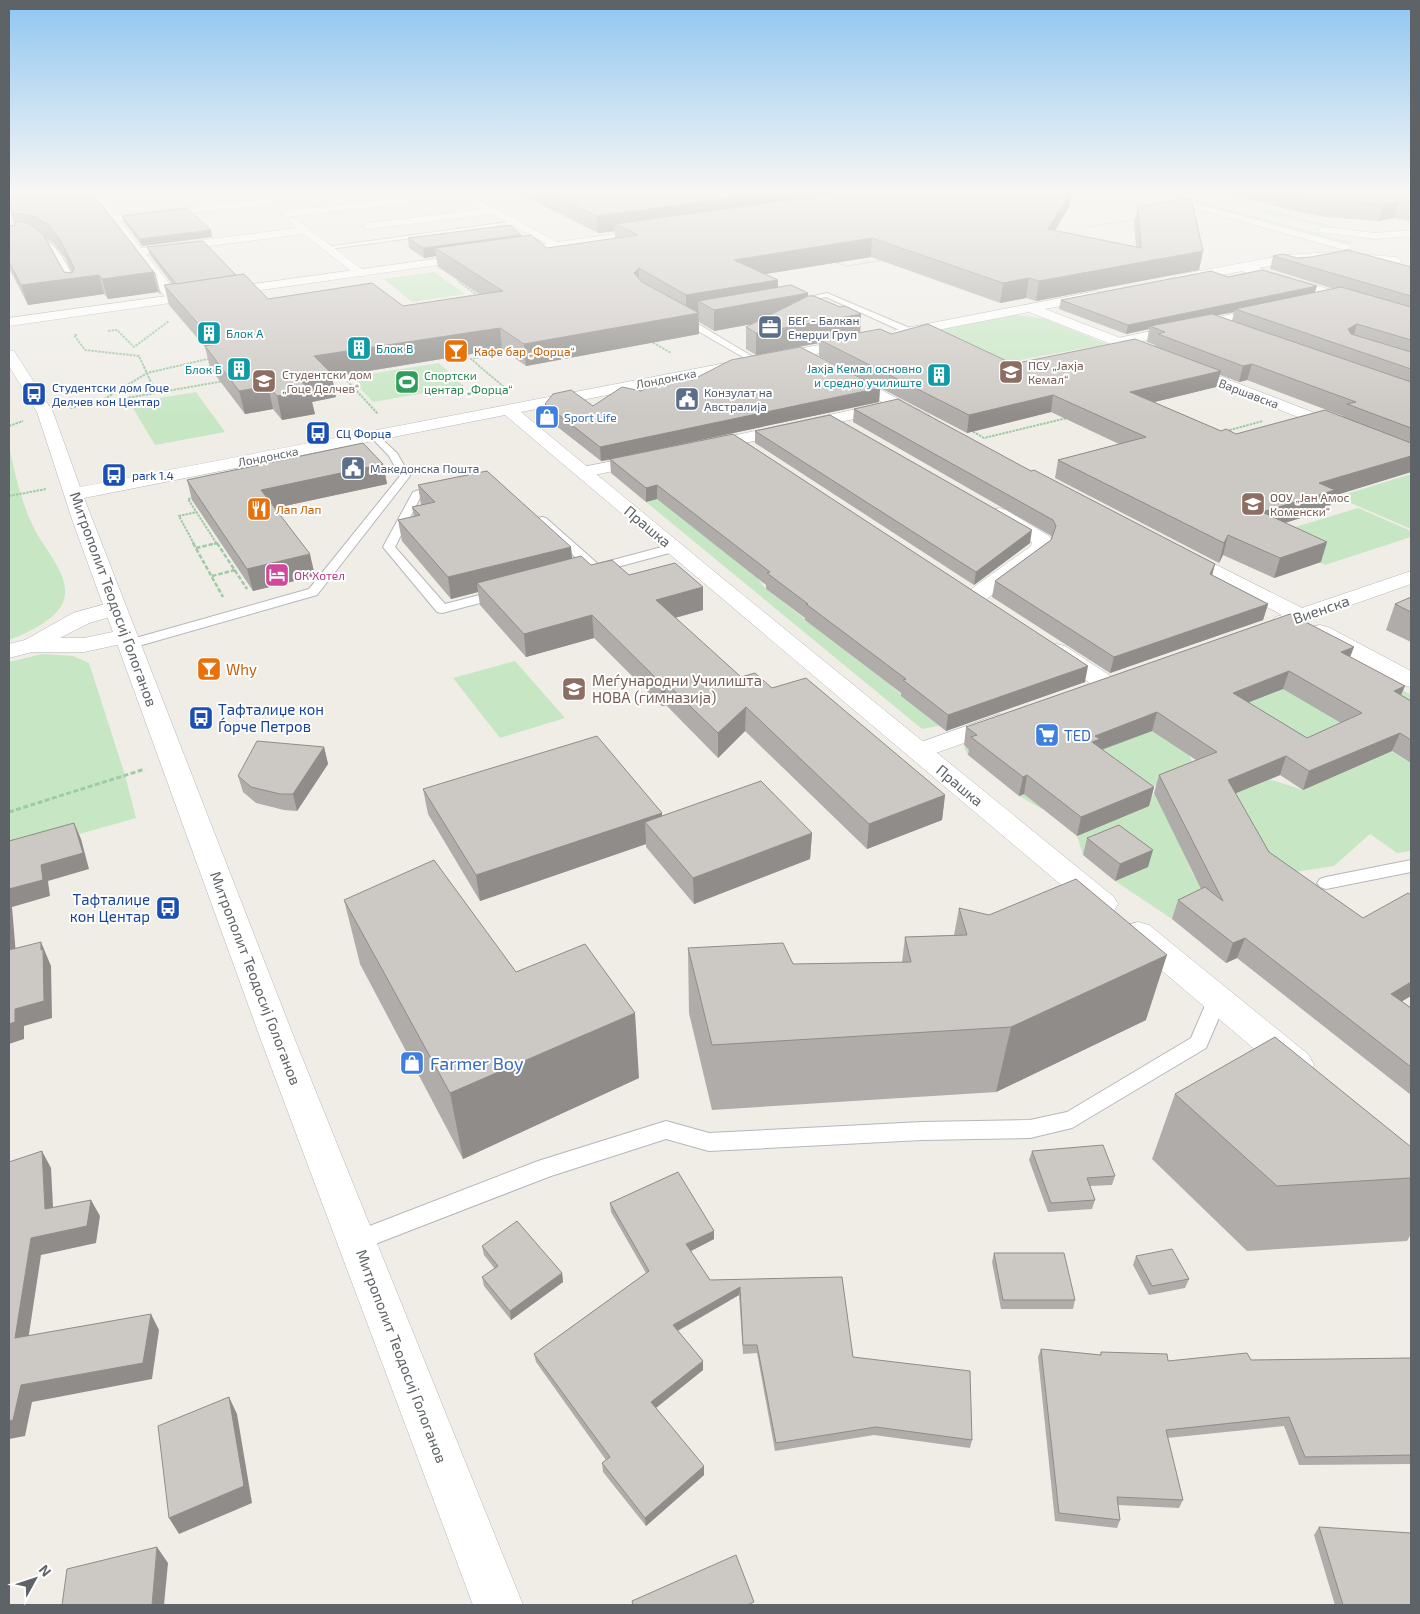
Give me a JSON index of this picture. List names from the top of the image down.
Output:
{
  "streets": {
    "street": [
      "Лондонска",
      "Варшавска",
      "Прашка",
      "Митрополит Теодосиј Гологанов",
      "Виенска"
    ]
  },
  "crossings": [
    ["Лондонска", "Варшавска"],
    ["Лондонска", "Прашка"],
    ["Лондонска", "Митрополит Теодосиј Гологанов"]
  ],
  "places": {
    "office": ["БЕГ - Балкан Енерџи Груп"],
    "building": [
      "Блок А",
      "Блок В",
      "Блок Б",
      "Јахја Кемал основно и средно училиште"
    ],
    "bar": ["Кaфе бар „Форца“", "Why"],
    "school or university": [
      "ПСУ „Јахја Кемал“",
      "Студентски дом „Гоце Делчев“",
      "ООУ „Јан Амос Коменски“",
      "Меѓународни Училишта НОВА (гимназија)"
    ],
    "sports": ["Спортски центар „Форца“"],
    "bus stop": [
      "Студентски дом Гоце Делчев кон Центар",
      "СЦ Форца",
      "park 1.4",
      "Тафталиџе кон Ѓорче Петров",
      "Тафталиџе кон Центар"
    ],
    "public building": ["Конзулат на Австралија", "Македонска Пошта"],
    "shop": ["Sport Life", "Farmer Boy"],
    "restaurant": ["Лап Лап"],
    "hotel": ["ОК Хотел"],
    "supermarket": ["TED"]
  },
  "north": "top right"
}
